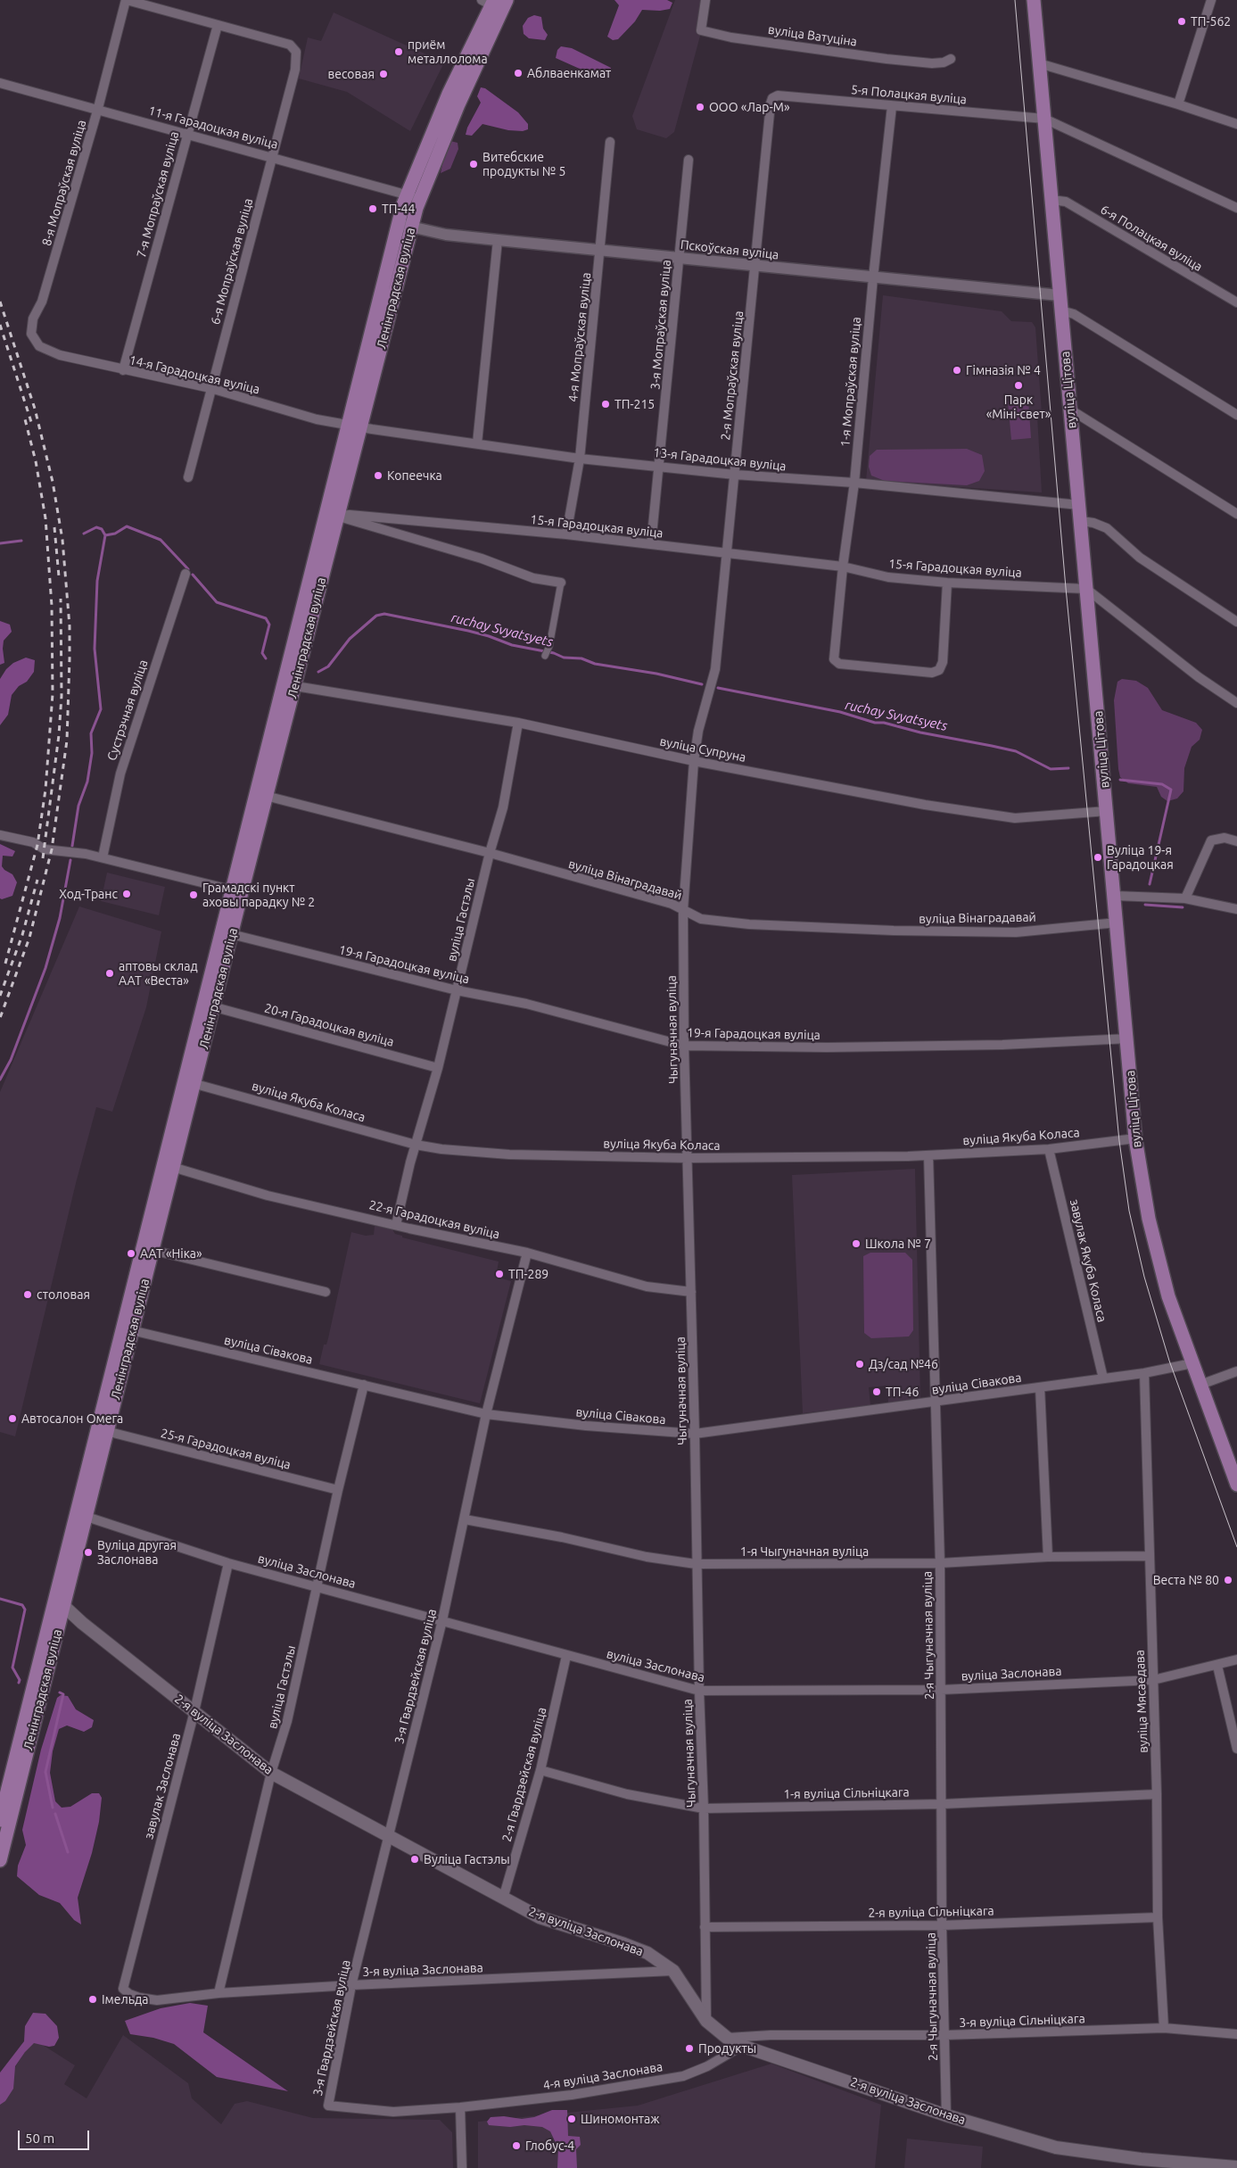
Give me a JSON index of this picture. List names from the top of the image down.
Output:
{
  "streets": {
    "main road": ["Ленінградская вуліца", "вуліца Цітова", "2-я вуліца Заслонава"],
    "street": [
      "вуліца Ватуціна",
      "5-я Полацкая вуліца",
      "11-я Гарадоцкая вуліца",
      "8-я Мопраўская вуліца",
      "7-я Мопраўская вуліца",
      "6-я Полацкая вуліца",
      "Пскоўская вуліца",
      "6-я Мопраўская вуліца",
      "3-я Мопраўская вуліца",
      "4-я Мопраўская вуліца",
      "14-я Гарадоцкая вуліца",
      "2-я Мопраўская вуліца",
      "1-я Мопраўская вуліца",
      "13-я Гарадоцкая вуліца",
      "15-я Гарадоцкая вуліца",
      "Сустрэчная вуліца",
      "вуліца Супруна",
      "вуліца Вінаградавай",
      "вуліца Гастэлы",
      "19-я Гарадоцкая вуліца",
      "20-я Гарадоцкая вуліца",
      "Чыгуначная вуліца",
      "вуліца Якуба Коласа",
      "22-я Гарадоцкая вуліца",
      "завулак Якуба Коласа",
      "вуліца Сівакова",
      "25-я Гарадоцкая вуліца",
      "1-я Чыгуначная вуліца",
      "вуліца Заслонава",
      "2-я Чыгуначная вуліца",
      "3-я Гвардзейская вуліца",
      "вуліца Мясаедава",
      "2-я Гвардзейская вуліца",
      "завулак Заслонава",
      "1-я вуліца Сільніцкага",
      "2-я вуліца Сільніцкага",
      "3-я вуліца Заслонава",
      "3-я вуліца Сільніцкага",
      "4-я вуліца Заслонава"
    ]
  },
  "crossings": [
    ["5-я Полацкая вуліца", "2-я Мопраўская вуліца"],
    ["5-я Полацкая вуліца", "1-я Мопраўская вуліца"],
    ["5-я Полацкая вуліца", "вуліца Цітова"],
    ["11-я Гарадоцкая вуліца", "8-я Мопраўская вуліца"],
    ["11-я Гарадоцкая вуліца", "7-я Мопраўская вуліца"],
    ["11-я Гарадоцкая вуліца", "6-я Мопраўская вуліца"],
    ["11-я Гарадоцкая вуліца", "Ленінградская вуліца"],
    ["8-я Мопраўская вуліца", "14-я Гарадоцкая вуліца"],
    ["7-я Мопраўская вуліца", "6-я Мопраўская вуліца"],
    ["7-я Мопраўская вуліца", "14-я Гарадоцкая вуліца"],
    ["6-я Полацкая вуліца", "вуліца Цітова"],
    ["Пскоўская вуліца", "Ленінградская вуліца"],
    ["Пскоўская вуліца", "3-я Мопраўская вуліца"],
    ["Пскоўская вуліца", "4-я Мопраўская вуліца"],
    ["Пскоўская вуліца", "2-я Мопраўская вуліца"],
    ["Пскоўская вуліца", "1-я Мопраўская вуліца"],
    ["Пскоўская вуліца", "вуліца Цітова"],
    ["6-я Мопраўская вуліца", "14-я Гарадоцкая вуліца"],
    ["Ленінградская вуліца", "14-я Гарадоцкая вуліца"],
    ["Ленінградская вуліца", "13-я Гарадоцкая вуліца"],
    ["Ленінградская вуліца", "15-я Гарадоцкая вуліца"],
    ["Ленінградская вуліца", "вуліца Супруна"],
    ["Ленінградская вуліца", "вуліца Вінаградавай"],
    ["Ленінградская вуліца", "19-я Гарадоцкая вуліца"],
    ["Ленінградская вуліца", "20-я Гарадоцкая вуліца"],
    ["Ленінградская вуліца", "вуліца Якуба Коласа"],
    ["Ленінградская вуліца", "22-я Гарадоцкая вуліца"],
    ["Ленінградская вуліца", "вуліца Сівакова"],
    ["Ленінградская вуліца", "25-я Гарадоцкая вуліца"],
    ["Ленінградская вуліца", "вуліца Заслонава"],
    ["Ленінградская вуліца", "2-я вуліца Заслонава"],
    ["3-я Мопраўская вуліца", "13-я Гарадоцкая вуліца"],
    ["3-я Мопраўская вуліца", "15-я Гарадоцкая вуліца"],
    ["4-я Мопраўская вуліца", "13-я Гарадоцкая вуліца"],
    ["4-я Мопраўская вуліца", "15-я Гарадоцкая вуліца"],
    ["14-я Гарадоцкая вуліца", "13-я Гарадоцкая вуліца"],
    ["2-я Мопраўская вуліца", "13-я Гарадоцкая вуліца"],
    ["2-я Мопраўская вуліца", "15-я Гарадоцкая вуліца"],
    ["2-я Мопраўская вуліца", "вуліца Супруна"],
    ["2-я Мопраўская вуліца", "Чыгуначная вуліца"],
    ["1-я Мопраўская вуліца", "13-я Гарадоцкая вуліца"],
    ["1-я Мопраўская вуліца", "15-я Гарадоцкая вуліца"],
    ["вуліца Цітова", "13-я Гарадоцкая вуліца"],
    ["вуліца Цітова", "15-я Гарадоцкая вуліца"],
    ["вуліца Цітова", "вуліца Супруна"],
    ["вуліца Цітова", "вуліца Вінаградавай"],
    ["вуліца Цітова", "19-я Гарадоцкая вуліца"],
    ["вуліца Цітова", "вуліца Якуба Коласа"],
    ["вуліца Цітова", "вуліца Сівакова"],
    ["вуліца Супруна", "вуліца Гастэлы"],
    ["вуліца Супруна", "Чыгуначная вуліца"],
    ["вуліца Вінаградавай", "вуліца Гастэлы"],
    ["вуліца Вінаградавай", "Чыгуначная вуліца"],
    ["вуліца Гастэлы", "19-я Гарадоцкая вуліца"],
    ["вуліца Гастэлы", "20-я Гарадоцкая вуліца"],
    ["вуліца Гастэлы", "вуліца Якуба Коласа"],
    ["вуліца Гастэлы", "22-я Гарадоцкая вуліца"],
    ["вуліца Гастэлы", "вуліца Сівакова"],
    ["вуліца Гастэлы", "25-я Гарадоцкая вуліца"],
    ["вуліца Гастэлы", "вуліца Заслонава"],
    ["вуліца Гастэлы", "2-я вуліца Заслонава"],
    ["вуліца Гастэлы", "3-я вуліца Заслонава"],
    ["19-я Гарадоцкая вуліца", "Чыгуначная вуліца"],
    ["Чыгуначная вуліца", "вуліца Якуба Коласа"],
    ["Чыгуначная вуліца", "22-я Гарадоцкая вуліца"],
    ["Чыгуначная вуліца", "вуліца Сівакова"],
    ["Чыгуначная вуліца", "1-я Чыгуначная вуліца"],
    ["Чыгуначная вуліца", "вуліца Заслонава"],
    ["Чыгуначная вуліца", "2-я вуліца Заслонава"],
    ["Чыгуначная вуліца", "1-я вуліца Сільніцкага"],
    ["Чыгуначная вуліца", "2-я вуліца Сільніцкага"],
    ["вуліца Якуба Коласа", "завулак Якуба Коласа"],
    ["вуліца Якуба Коласа", "2-я Чыгуначная вуліца"],
    ["22-я Гарадоцкая вуліца", "3-я Гвардзейская вуліца"],
    ["завулак Якуба Коласа", "вуліца Сівакова"],
    ["вуліца Сівакова", "2-я Чыгуначная вуліца"],
    ["вуліца Сівакова", "3-я Гвардзейская вуліца"],
    ["вуліца Сівакова", "вуліца Мясаедава"],
    ["1-я Чыгуначная вуліца", "2-я Чыгуначная вуліца"],
    ["1-я Чыгуначная вуліца", "3-я Гвардзейская вуліца"],
    ["1-я Чыгуначная вуліца", "вуліца Мясаедава"],
    ["вуліца Заслонава", "2-я Чыгуначная вуліца"],
    ["вуліца Заслонава", "3-я Гвардзейская вуліца"],
    ["вуліца Заслонава", "вуліца Мясаедава"],
    ["вуліца Заслонава", "2-я Гвардзейская вуліца"],
    ["вуліца Заслонава", "завулак Заслонава"],
    ["2-я Чыгуначная вуліца", "2-я вуліца Заслонава"],
    ["2-я Чыгуначная вуліца", "1-я вуліца Сільніцкага"],
    ["2-я Чыгуначная вуліца", "2-я вуліца Сільніцкага"],
    ["2-я Чыгуначная вуліца", "3-я вуліца Сільніцкага"],
    ["3-я Гвардзейская вуліца", "2-я вуліца Заслонава"],
    ["3-я Гвардзейская вуліца", "3-я вуліца Заслонава"],
    ["3-я Гвардзейская вуліца", "4-я вуліца Заслонава"],
    ["вуліца Мясаедава", "1-я вуліца Сільніцкага"],
    ["вуліца Мясаедава", "2-я вуліца Сільніцкага"],
    ["вуліца Мясаедава", "3-я вуліца Сільніцкага"],
    ["2-я вуліца Заслонава", "2-я Гвардзейская вуліца"],
    ["2-я вуліца Заслонава", "завулак Заслонава"],
    ["2-я вуліца Заслонава", "3-я вуліца Заслонава"],
    ["2-я вуліца Заслонава", "3-я вуліца Сільніцкага"],
    ["2-я вуліца Заслонава", "4-я вуліца Заслонава"],
    ["2-я Гвардзейская вуліца", "1-я вуліца Сільніцкага"],
    ["завулак Заслонава", "3-я вуліца Заслонава"]
  ],
  "water": ["ruchay Svyatsyets"],
  "places": [
    "ТП-562",
    "приём металлолома",
    "Аблваенкамат",
    "весовая",
    "ООО «Лар-М»",
    "Витебские продукты № 5",
    "ТП-44",
    "Гімназія № 4",
    "Парк «Міні-свет»",
    "ТП-215",
    "Копеечка",
    "Вуліца 19-я Гарадоцкая",
    "Ход-Транс",
    "Грамадскі пункт аховы парадку № 2",
    "аптовы склад ААТ «Веста»",
    "Школа № 7",
    "ААТ «Ніка»",
    "ТП-289",
    "столовая",
    "Дз/сад №46",
    "ТП-46",
    "Автосалон Омега",
    "Вуліца другая Заслонава",
    "Веста № 80",
    "Вуліца Гастэлы",
    "Імельда",
    "Продукты",
    "Шиномонтаж",
    "Глобус-4"
  ],
  "scale_bar": "50 m"
}
